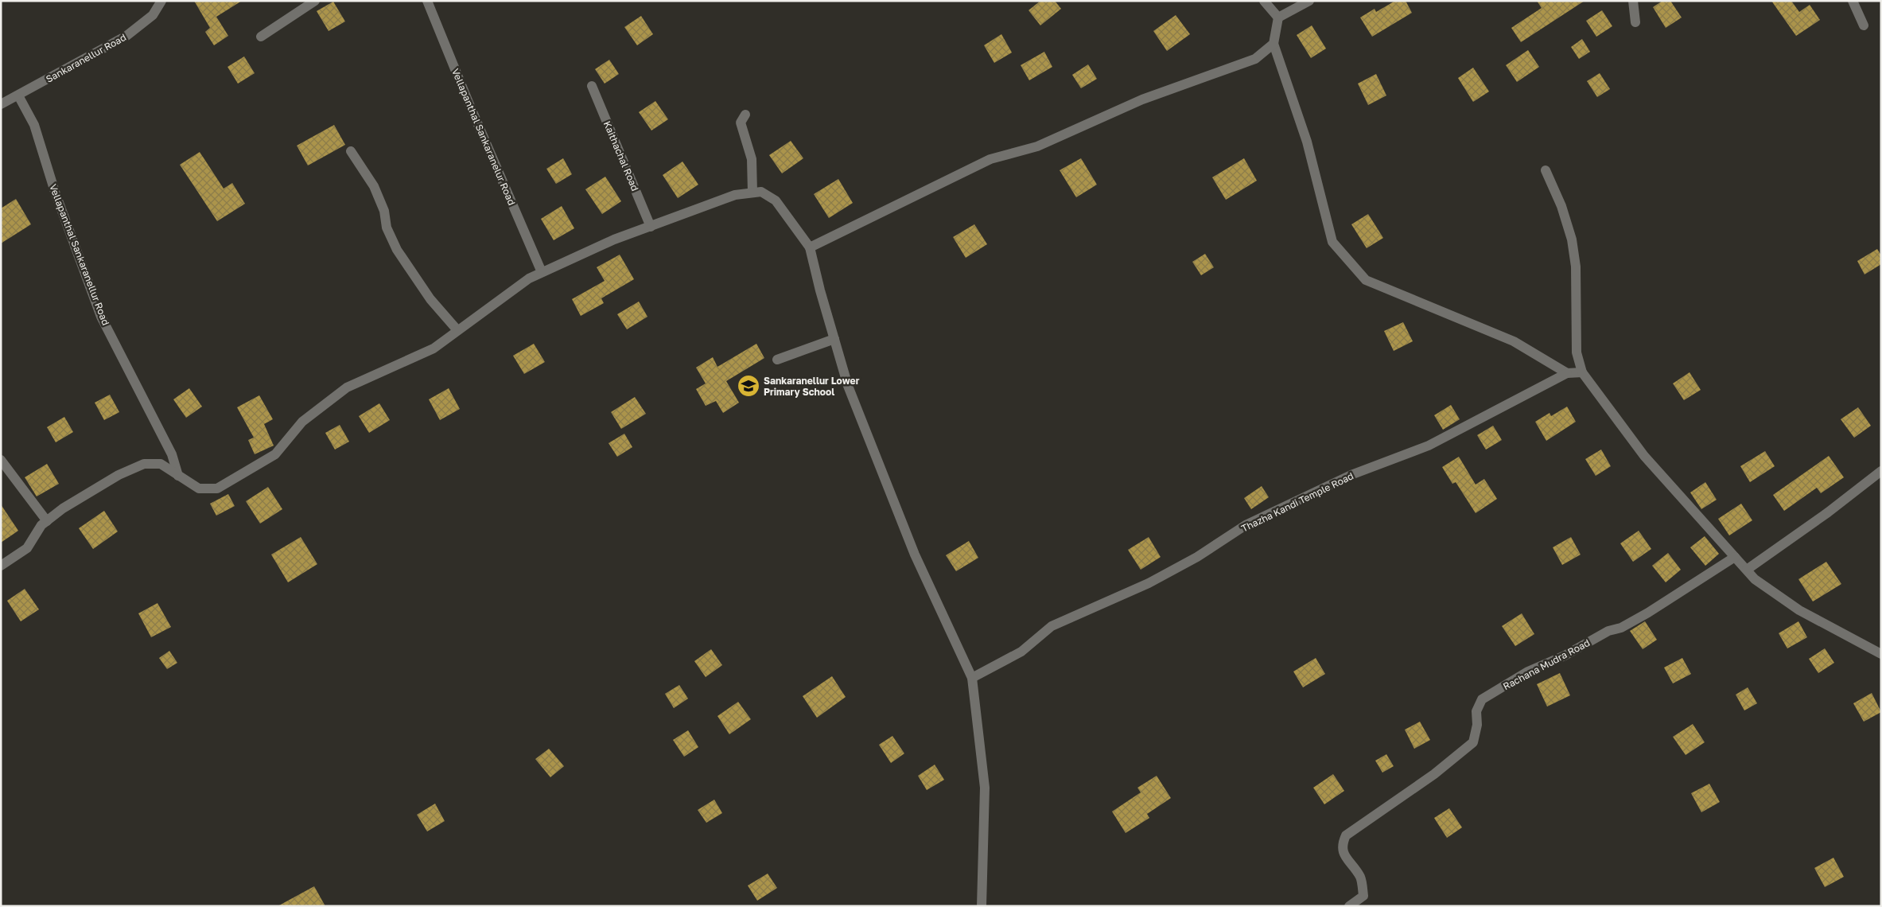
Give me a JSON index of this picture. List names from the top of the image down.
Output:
{
  "streets": {
    "street": [
      "Sankaranellur Road",
      "Vellapanthal Sankaranelur Road",
      "Kaithachal Road",
      "Vellapanthal Sankaranellur Road",
      "Thazha Kandi Temple Road",
      "Rachana Mudra Road"
    ]
  },
  "crossings": [
    ["Sankaranellur Road", "Vellapanthal Sankaranellur Road"]
  ],
  "places": {
    "school or university": ["Sankaranellur Lower Primary School"]
  }
}
